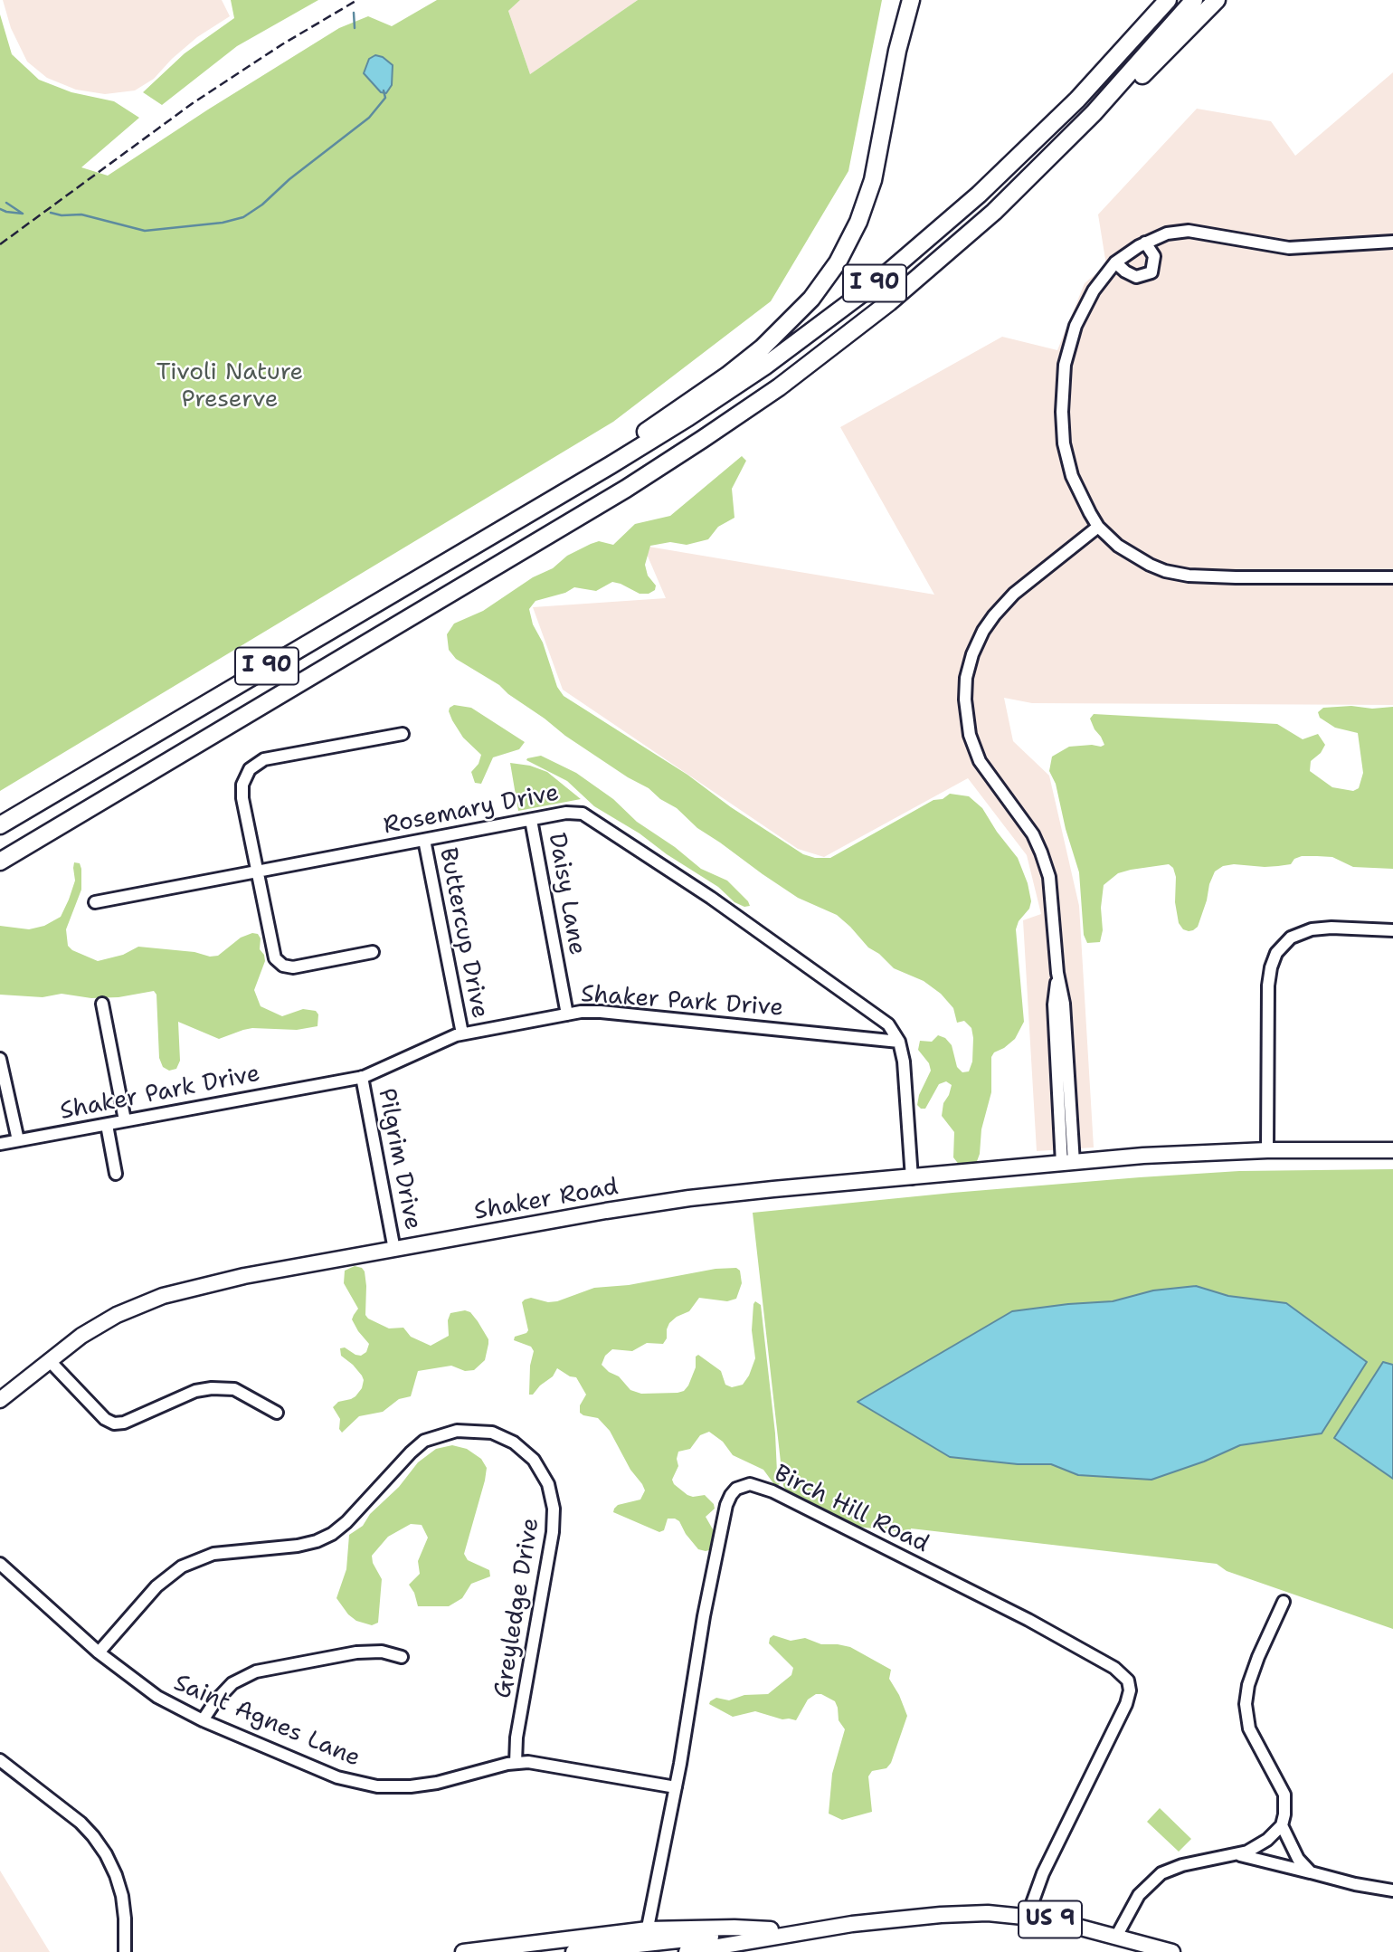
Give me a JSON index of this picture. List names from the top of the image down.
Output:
{
  "streets": {
    "highway": ["I 90"],
    "main road": ["Shaker Road", "US 9"],
    "street": [
      "Rosemary Drive",
      "Daisy Lane",
      "Buttercup Drive",
      "Shaker Park Drive",
      "Pilgrim Drive",
      "Birch Hill Road",
      "Greyledge Drive",
      "Saint Agnes Lane"
    ]
  },
  "crossings": [
    ["Rosemary Drive", "Daisy Lane"],
    ["Rosemary Drive", "Buttercup Drive"],
    ["Rosemary Drive", "Shaker Park Drive"],
    ["Daisy Lane", "Shaker Park Drive"],
    ["Buttercup Drive", "Shaker Park Drive"],
    ["Shaker Park Drive", "Pilgrim Drive"],
    ["Pilgrim Drive", "Shaker Road"],
    ["Birch Hill Road", "Saint Agnes Lane"],
    ["Birch Hill Road", "US 9"],
    ["Greyledge Drive", "Saint Agnes Lane"]
  ],
  "parks": ["Tivoli Nature Preserve"]
}
